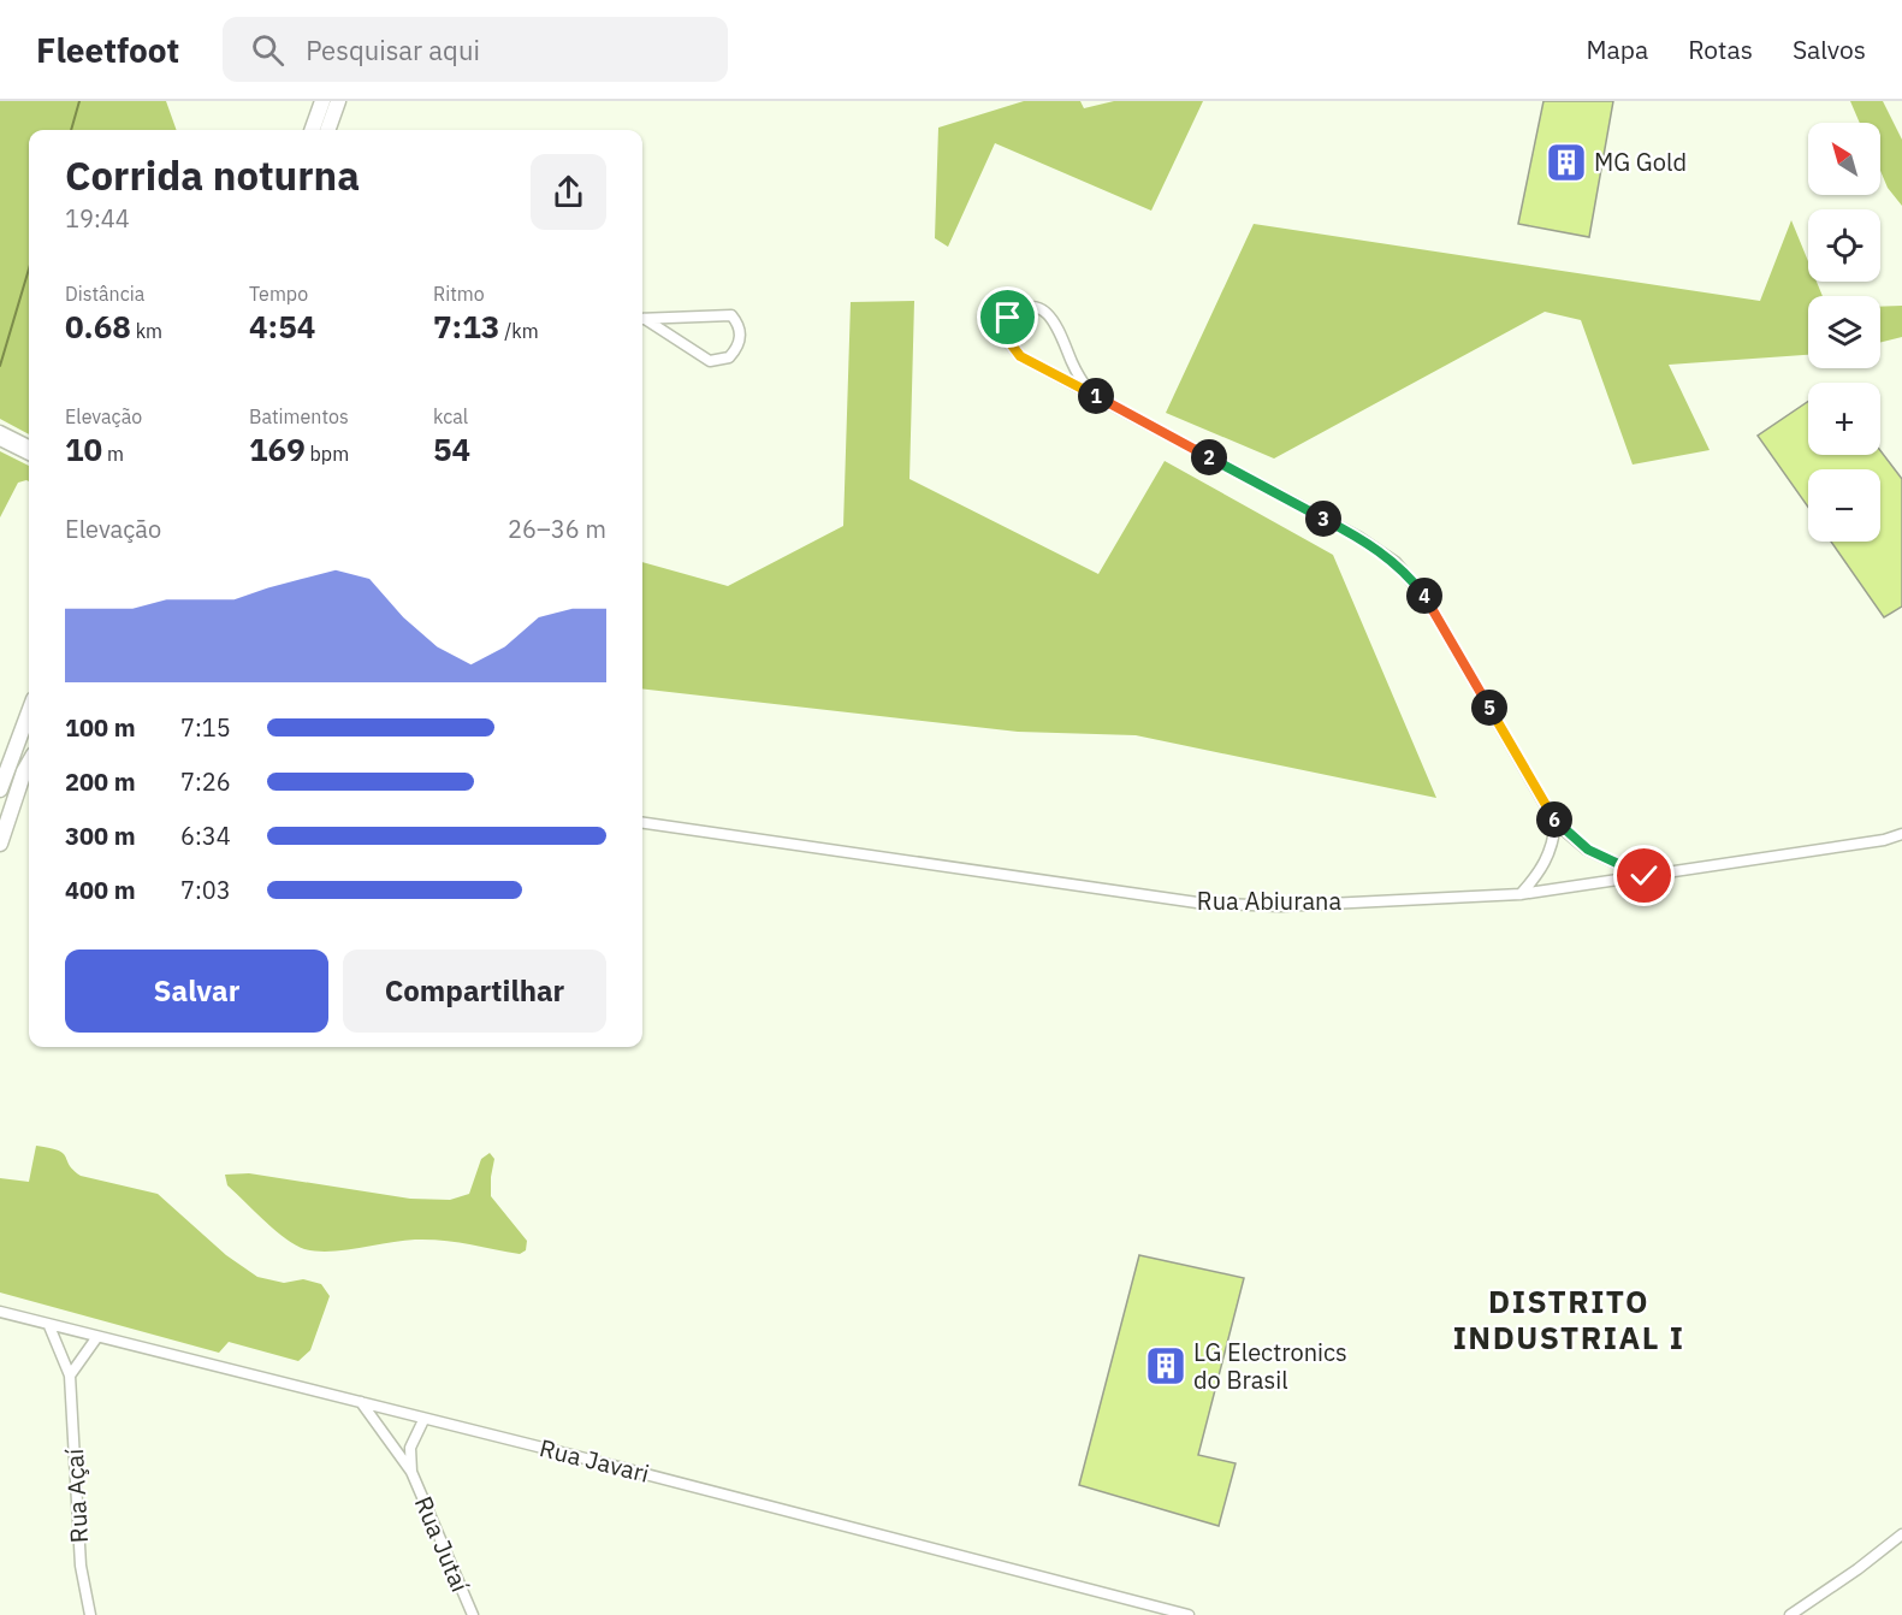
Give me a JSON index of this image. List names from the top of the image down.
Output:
{
  "streets": {
    "street": [
      "Rua Abiurana",
      "Rua Javari",
      "Rua Açaí",
      "Rua Jutaí"
    ]
  },
  "crossings": [
    ["Rua Javari", "Rua Açaí"],
    ["Rua Javari", "Rua Jutaí"]
  ],
  "districts": ["DISTRITO INDUSTRIAL I"],
  "places": {
    "building": ["MG Gold", "LG Electronics do Brasil"]
  },
  "north": "top left",
  "page": {
    "header": "Fleetfoot",
    "search": "Pesquisar aqui",
    "nav": ["Mapa", "Rotas", "Salvos"],
    "map_buttons": ["+", "−"],
    "heading": ["Corrida noturna", "19:44"],
    "stats": [
      ["Distância", "0.68 km"],
      ["Tempo", "4:54"],
      ["Ritmo", "7:13 /km"],
      ["Elevação", "10 m"],
      ["Batimentos", "169 bpm"],
      ["kcal", "54"]
    ],
    "pins": [
      "1",
      "2",
      "3",
      "4",
      "5",
      "6"
    ],
    "chart": ["Elevação", "26–36 m"],
    "list": [
      {
        "name": "100 m",
        "note": "7:15"
      },
      {
        "name": "200 m",
        "note": "7:26"
      },
      {
        "name": "300 m",
        "note": "6:34"
      },
      {
        "name": "400 m",
        "note": "7:03"
      }
    ],
    "buttons": ["Salvar", "Compartilhar"]
  }
}
